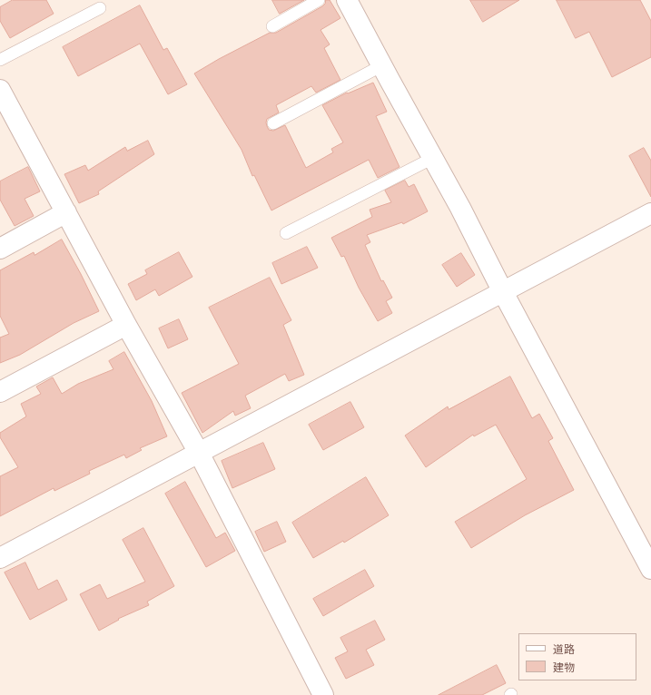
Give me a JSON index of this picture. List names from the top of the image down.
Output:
{
  "legend": ["道路", "建物"]
}
